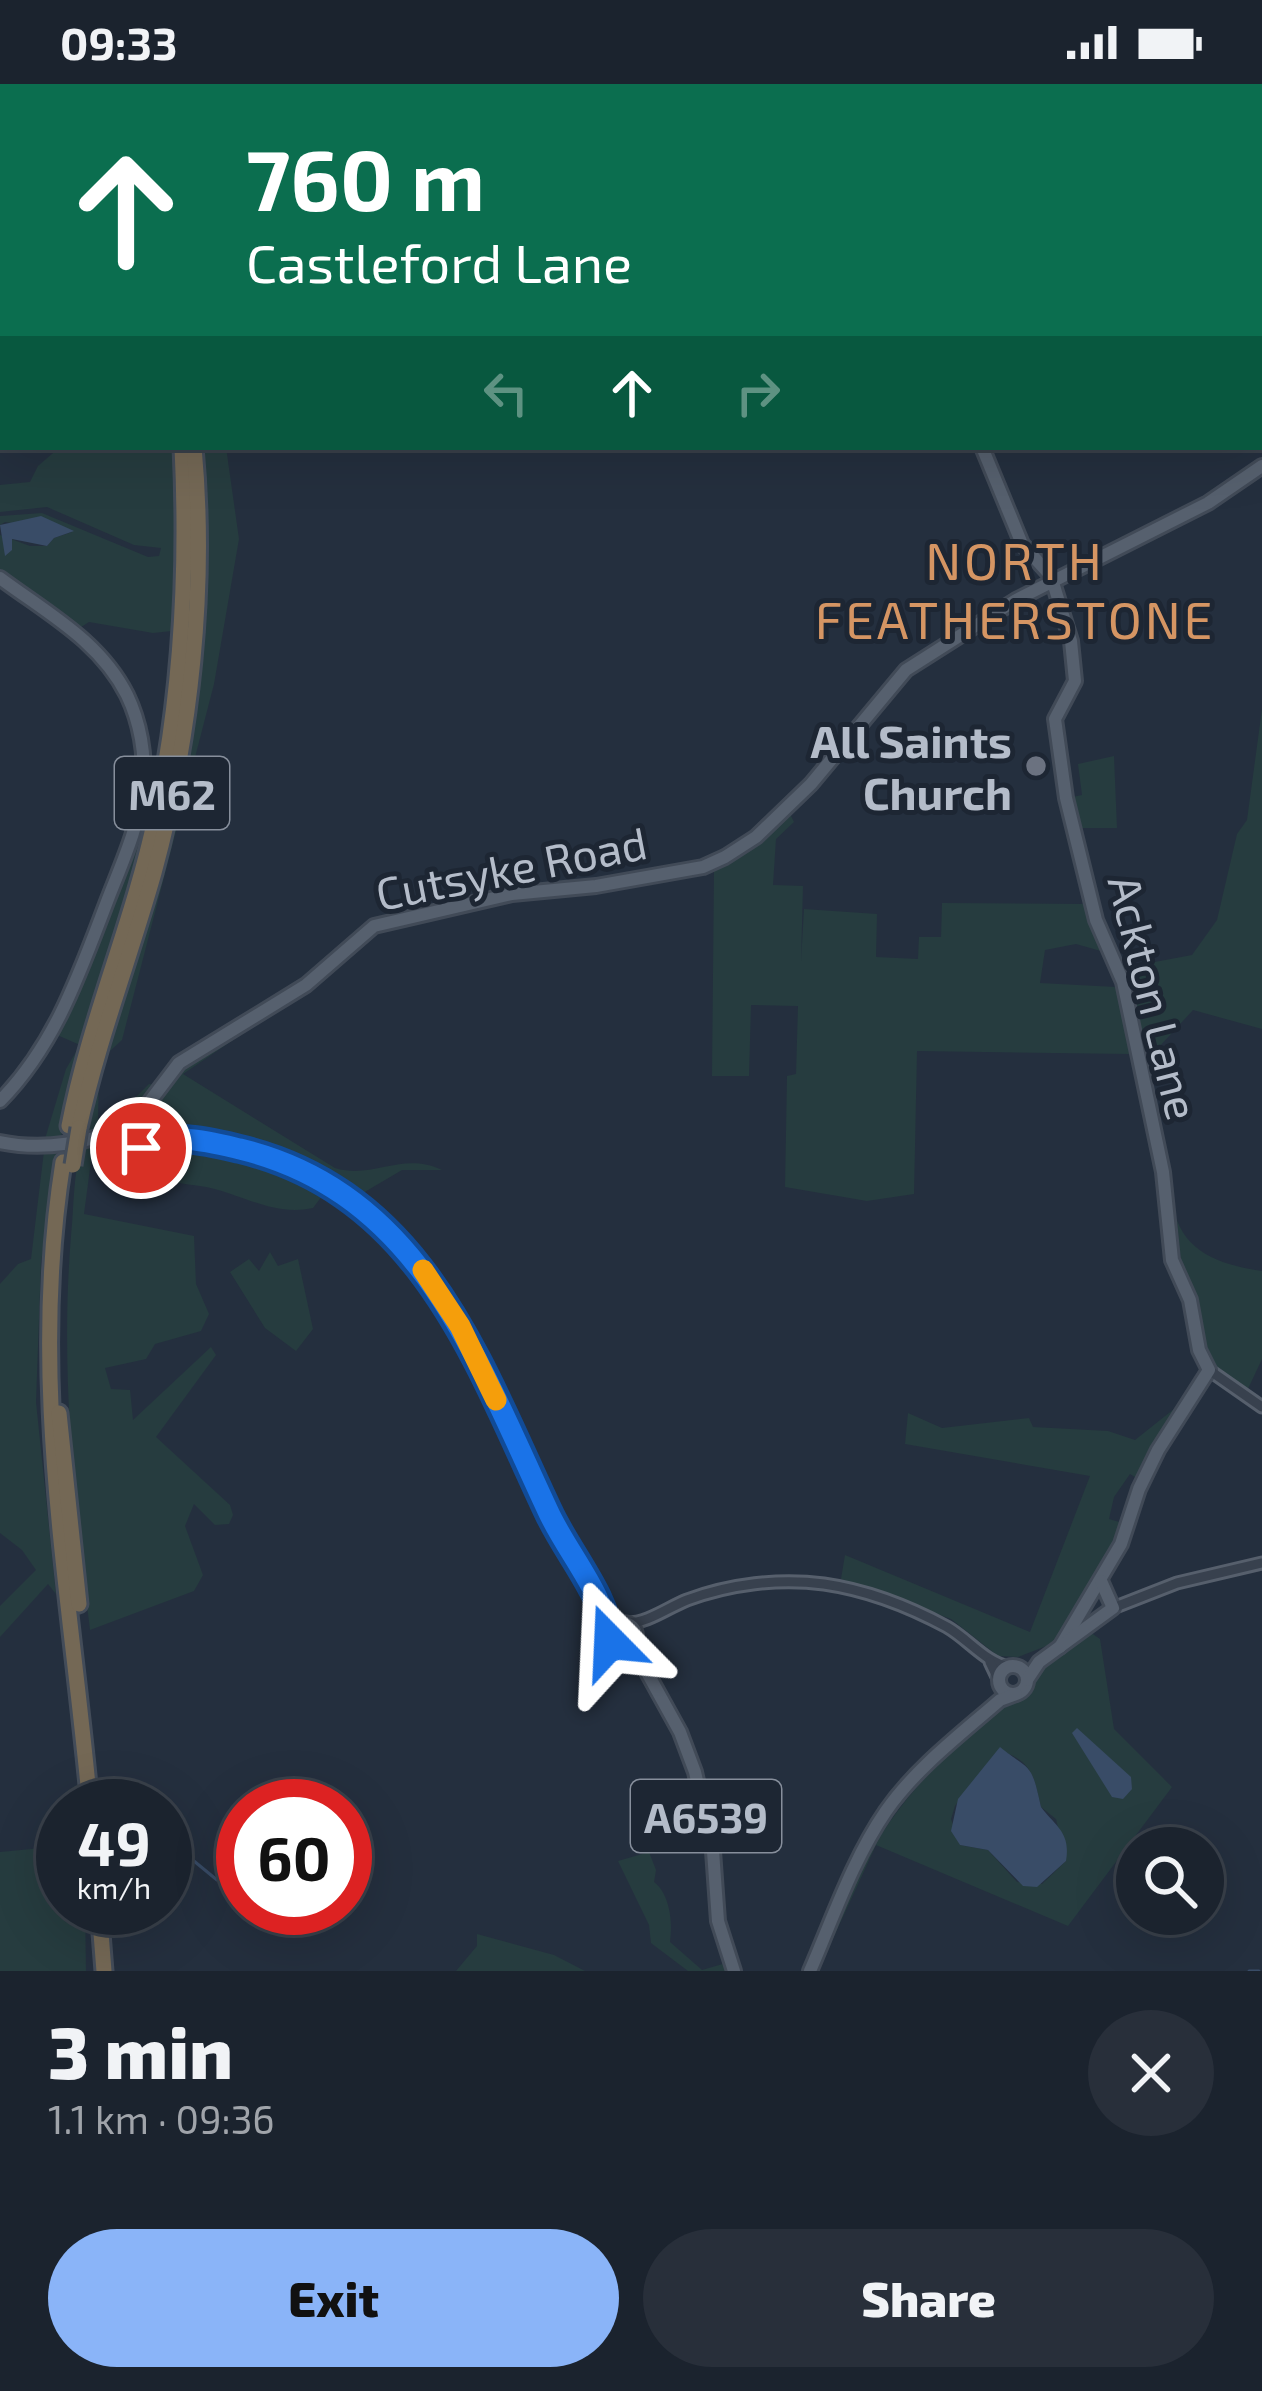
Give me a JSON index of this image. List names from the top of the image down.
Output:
{
  "streets": {
    "highway": ["M62"],
    "main road": ["Cutsyke Road", "Ackton Lane", "A6539"]
  },
  "crossings": [
    ["Cutsyke Road", "Ackton Lane"]
  ],
  "districts": ["NORTH FEATHERSTONE"],
  "places": ["All Saints Church"],
  "page": {
    "status": "09:33",
    "turn": ["760 m", "Castleford Lane"],
    "speed": "49 km/h",
    "limit": "60",
    "heading": ["3 min", "1.1 km · 09:36"],
    "buttons": ["Exit", "Share"]
  }
}
